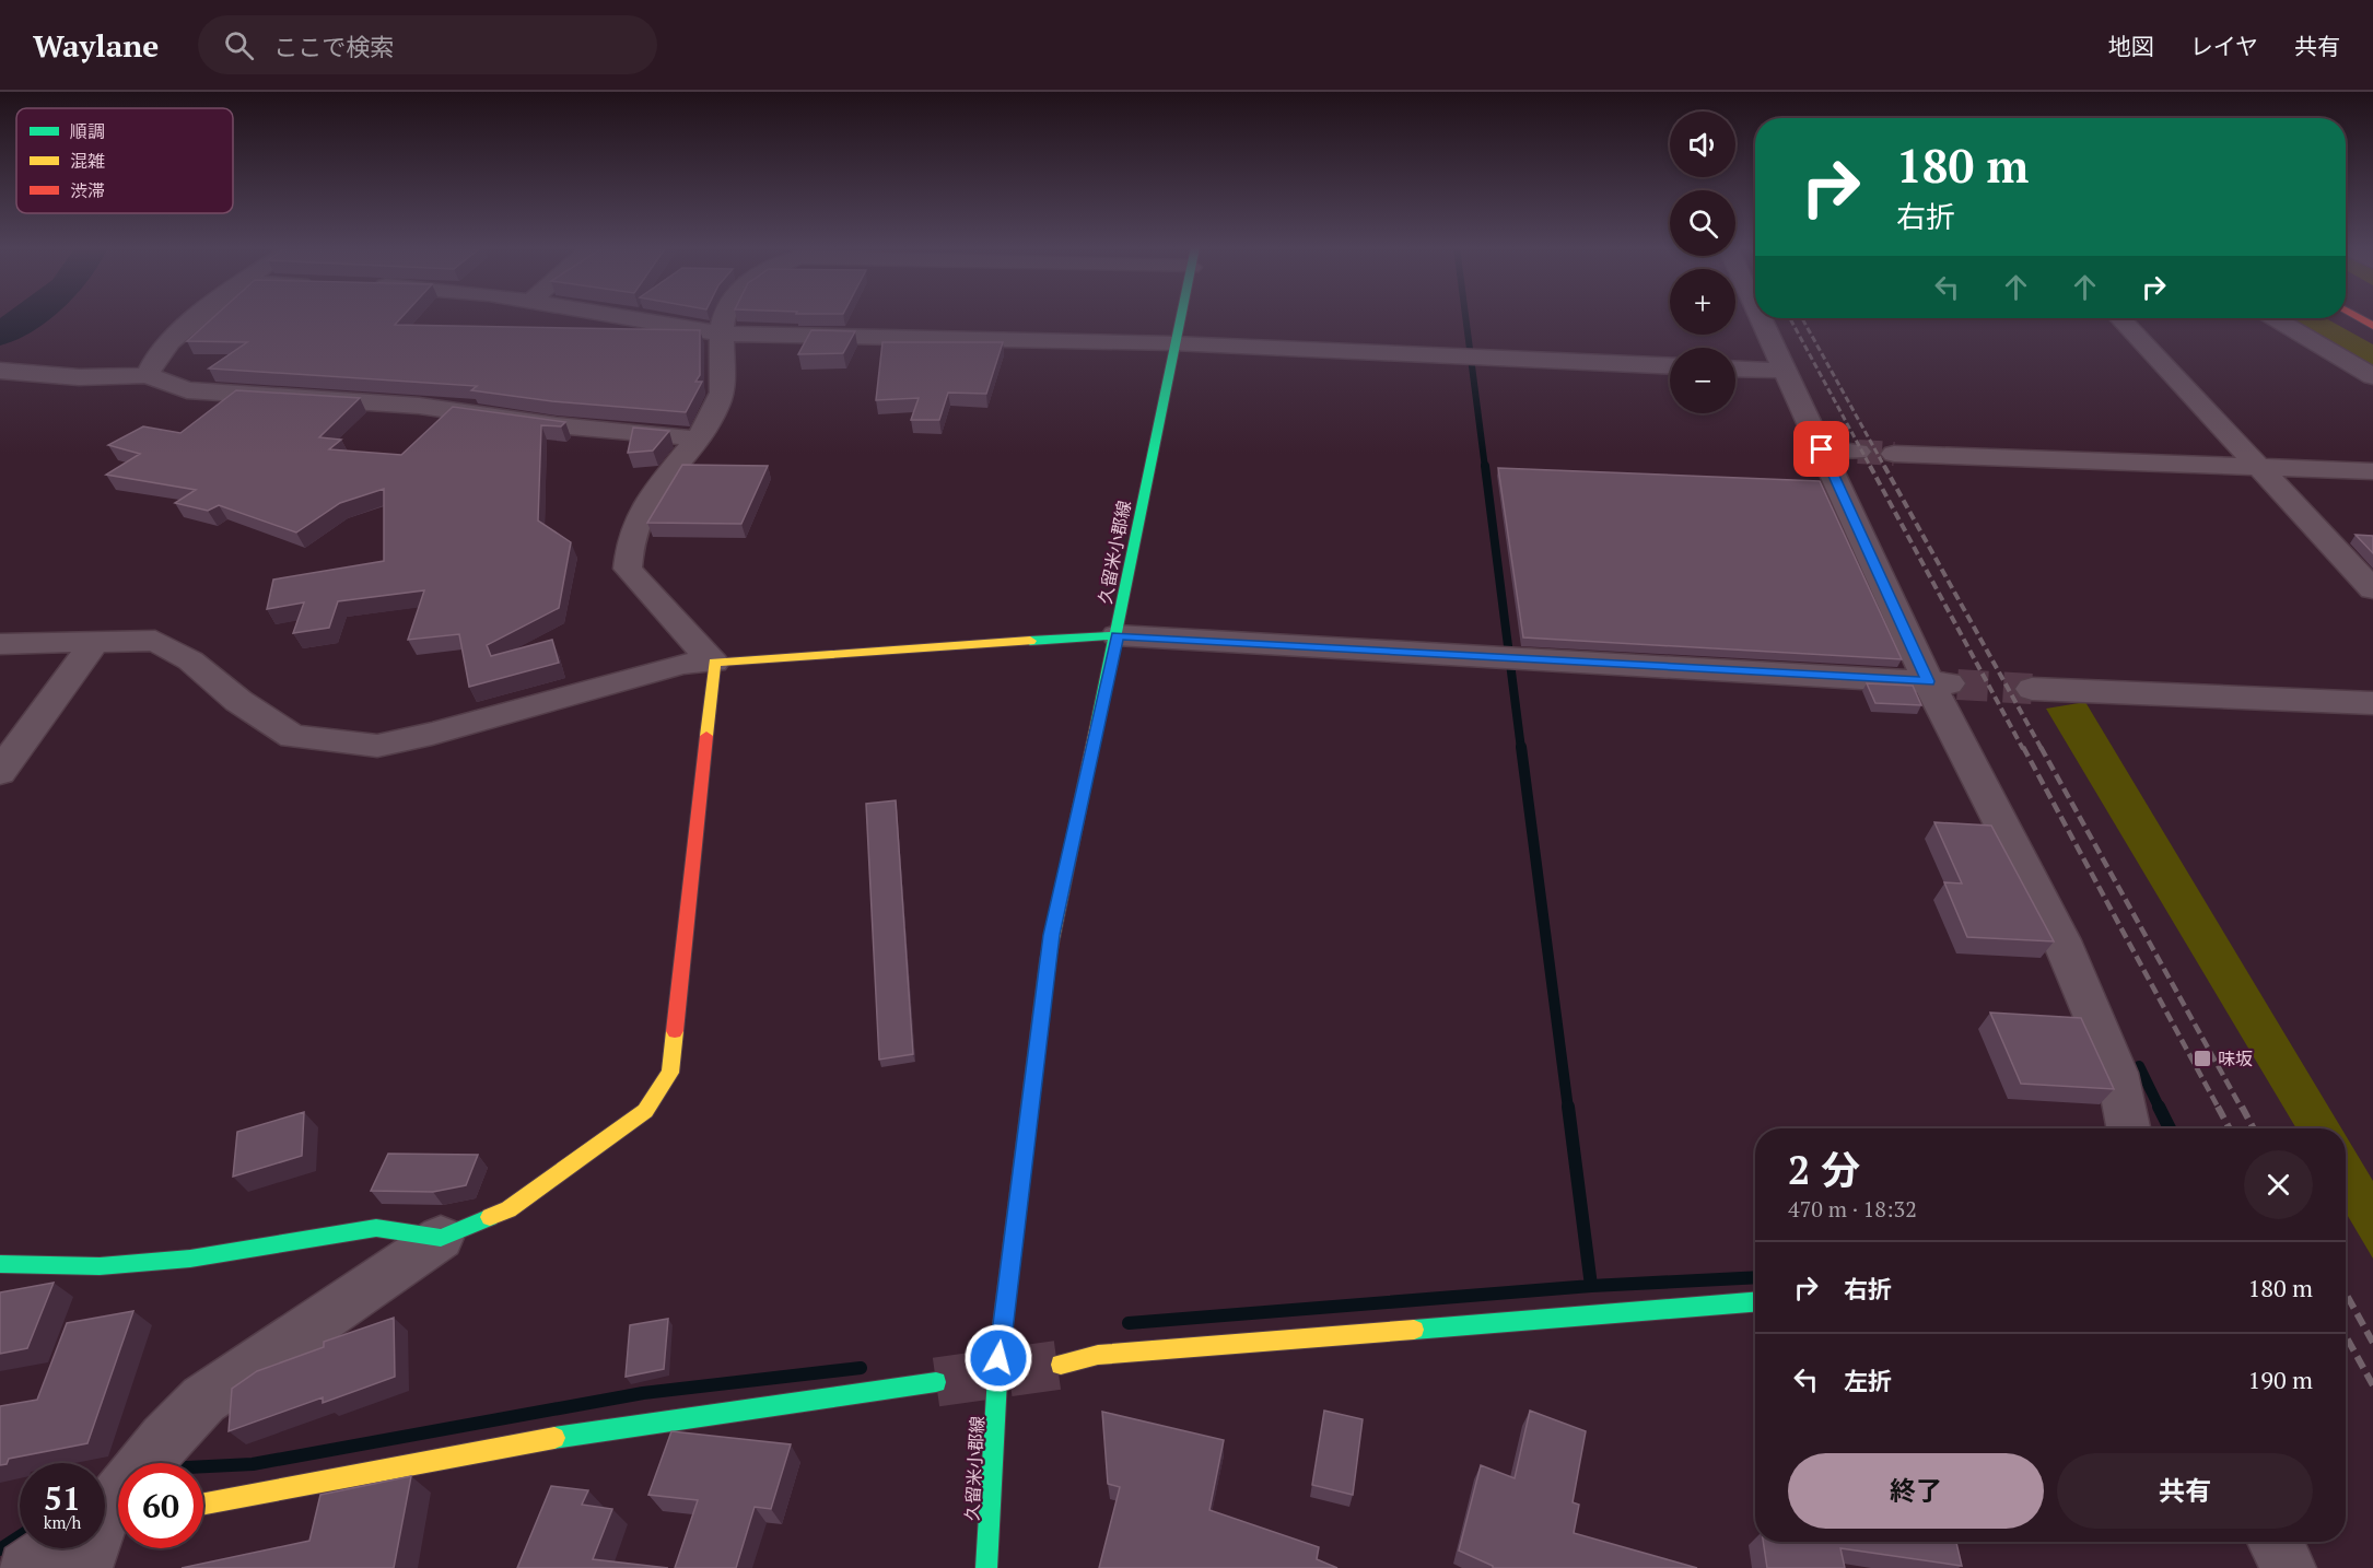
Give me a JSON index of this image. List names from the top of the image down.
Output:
{
  "streets": {
    "main road": ["久留米小郡線"]
  },
  "places": {
    "transit": ["味坂"]
  },
  "legend": ["順調", "混雑", "渋滞"],
  "page": {
    "header": "Waylane",
    "search": "ここで検索",
    "nav": ["地図", "レイヤ", "共有"],
    "map_buttons": ["+", "−"],
    "turn": ["180 m", "右折"],
    "heading": ["2 分", "470 m · 18:32"],
    "list": [
      {
        "name": "右折",
        "value": "180 m"
      },
      {
        "name": "左折",
        "value": "190 m"
      }
    ],
    "buttons": ["終了", "共有"],
    "speed": "51 km/h",
    "limit": "60"
  }
}
